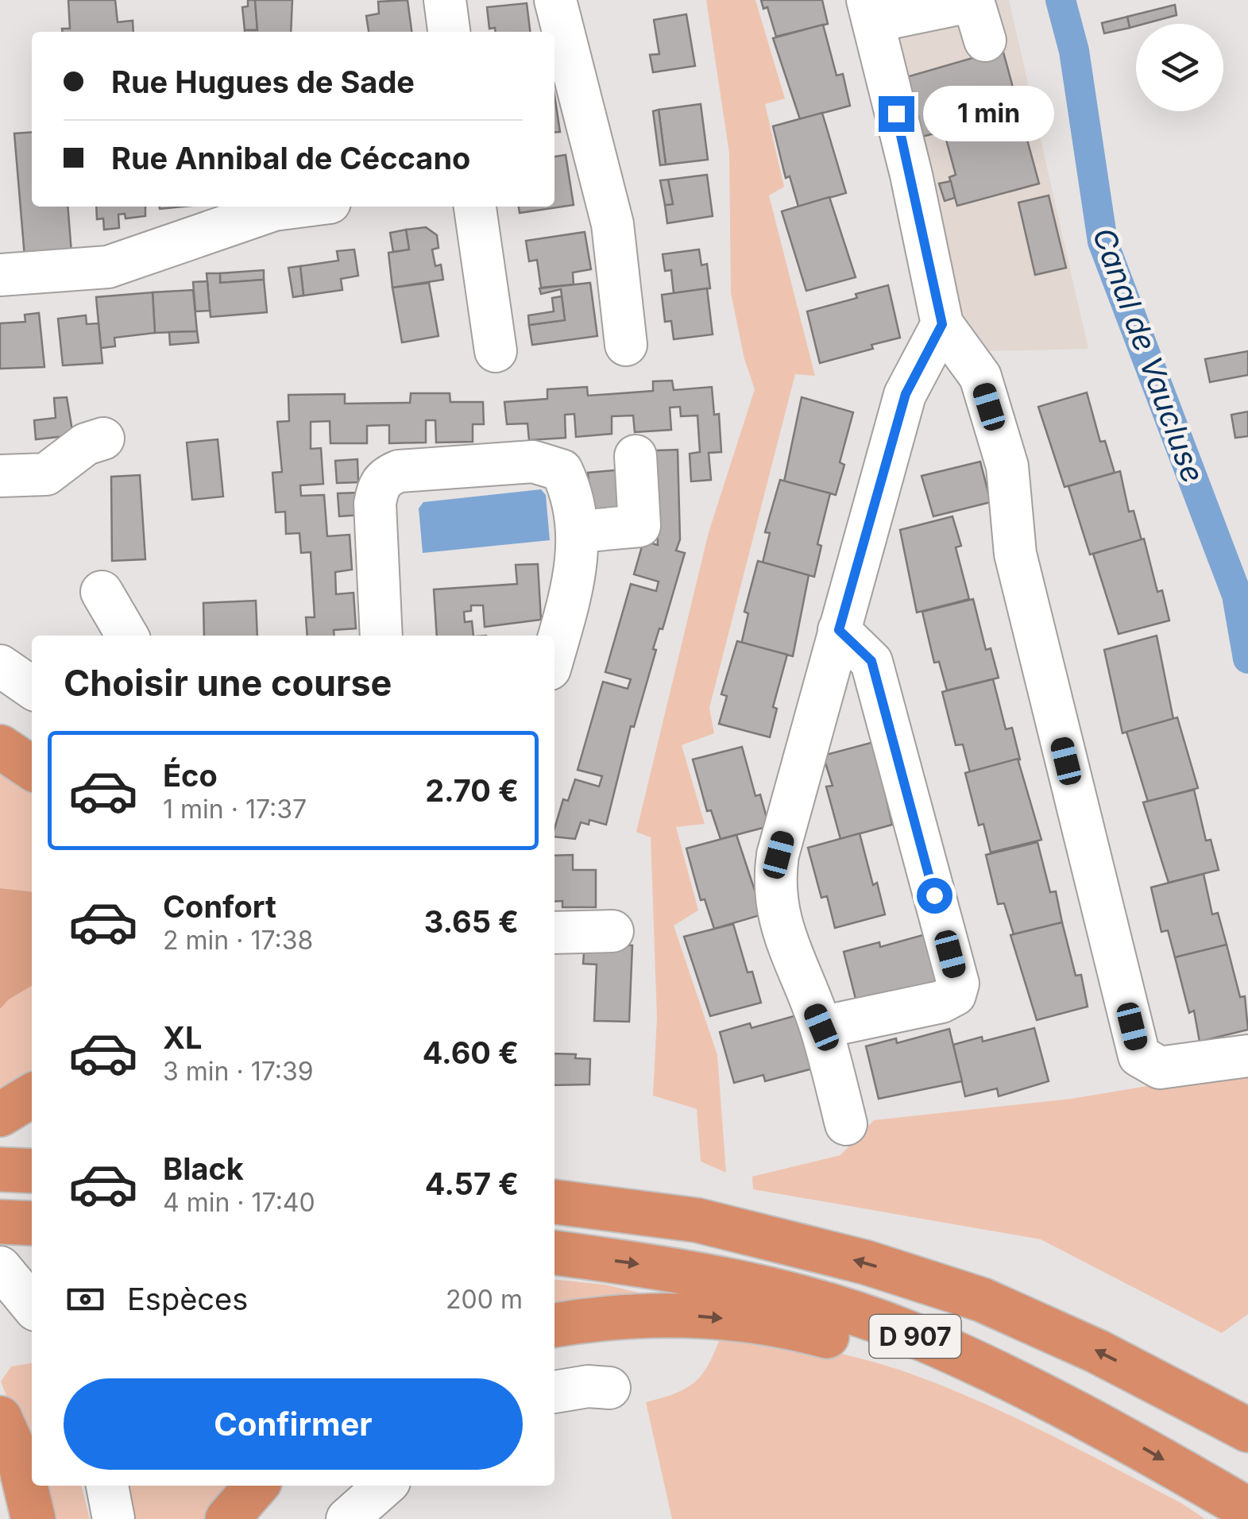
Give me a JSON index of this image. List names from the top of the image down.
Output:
{
  "streets": {
    "highway": ["D 907"]
  },
  "water": ["Canal de Vaucluse"],
  "page": {
    "banner": ["Rue Hugues de Sade", "Rue Annibal de Céccano"],
    "bubble": "1 min",
    "heading": "Choisir une course",
    "list": [
      {
        "name": "Éco",
        "note": "1 min · 17:37",
        "value": "2.70 €"
      },
      {
        "name": "Confort",
        "note": "2 min · 17:38",
        "value": "3.65 €"
      },
      {
        "name": "XL",
        "note": "3 min · 17:39",
        "value": "4.60 €"
      },
      {
        "name": "Black",
        "note": "4 min · 17:40",
        "value": "4.57 €"
      }
    ],
    "pay": ["Espèces", "200 m"],
    "buttons": "Confirmer"
  }
}
